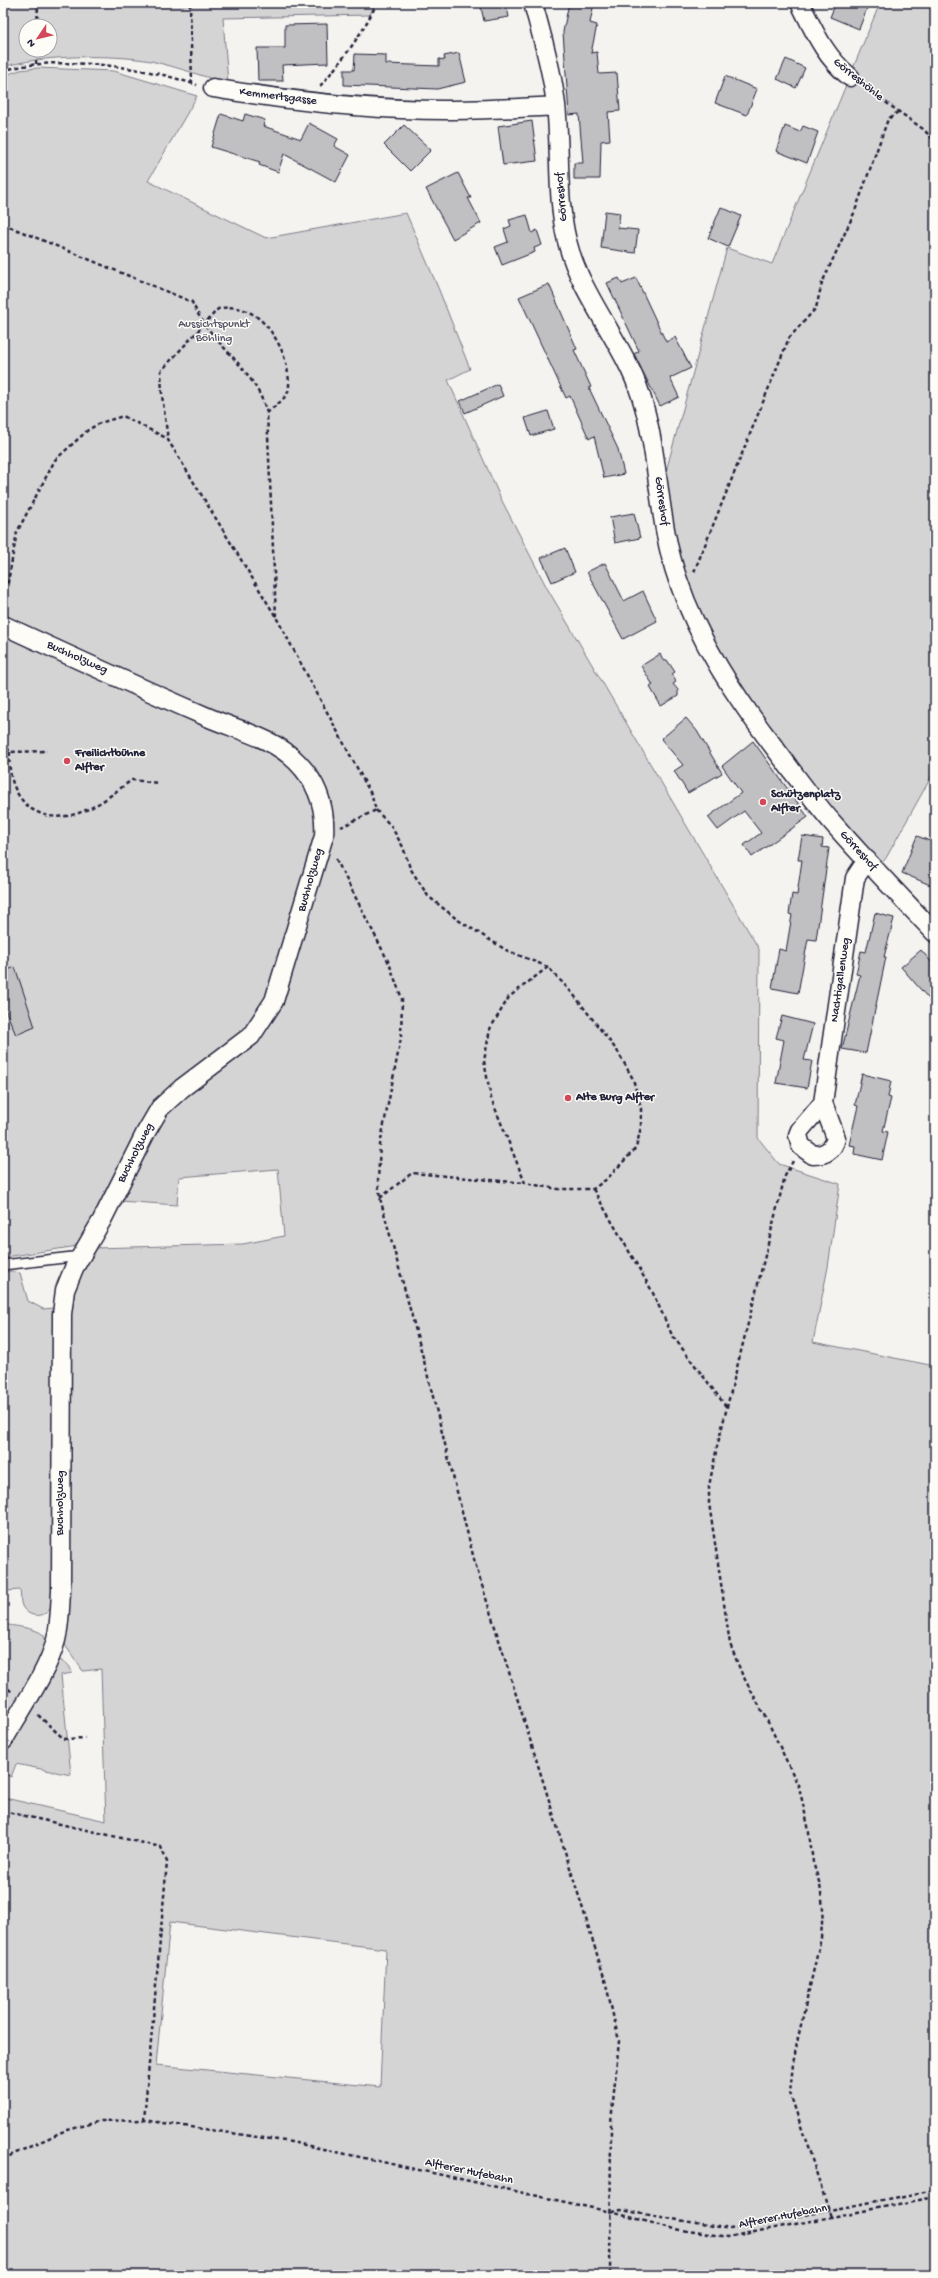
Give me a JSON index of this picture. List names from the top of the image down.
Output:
{
  "streets": {
    "street": [
      "Görreshöhle",
      "Kemmertsgasse",
      "Görreshof",
      "Buchholzweg",
      "Nachtigallenweg"
    ],
    "path": ["Alfterer Hufebahn"]
  },
  "crossings": [
    ["Kemmertsgasse", "Görreshof"],
    ["Görreshof", "Nachtigallenweg"]
  ],
  "parks": ["Aussichtspunkt Böhling"],
  "places": ["Freilichtbühne Alfter", "Schützenplatz Alfter", "Alte Burg Alfter"],
  "north": "bottom left"
}
